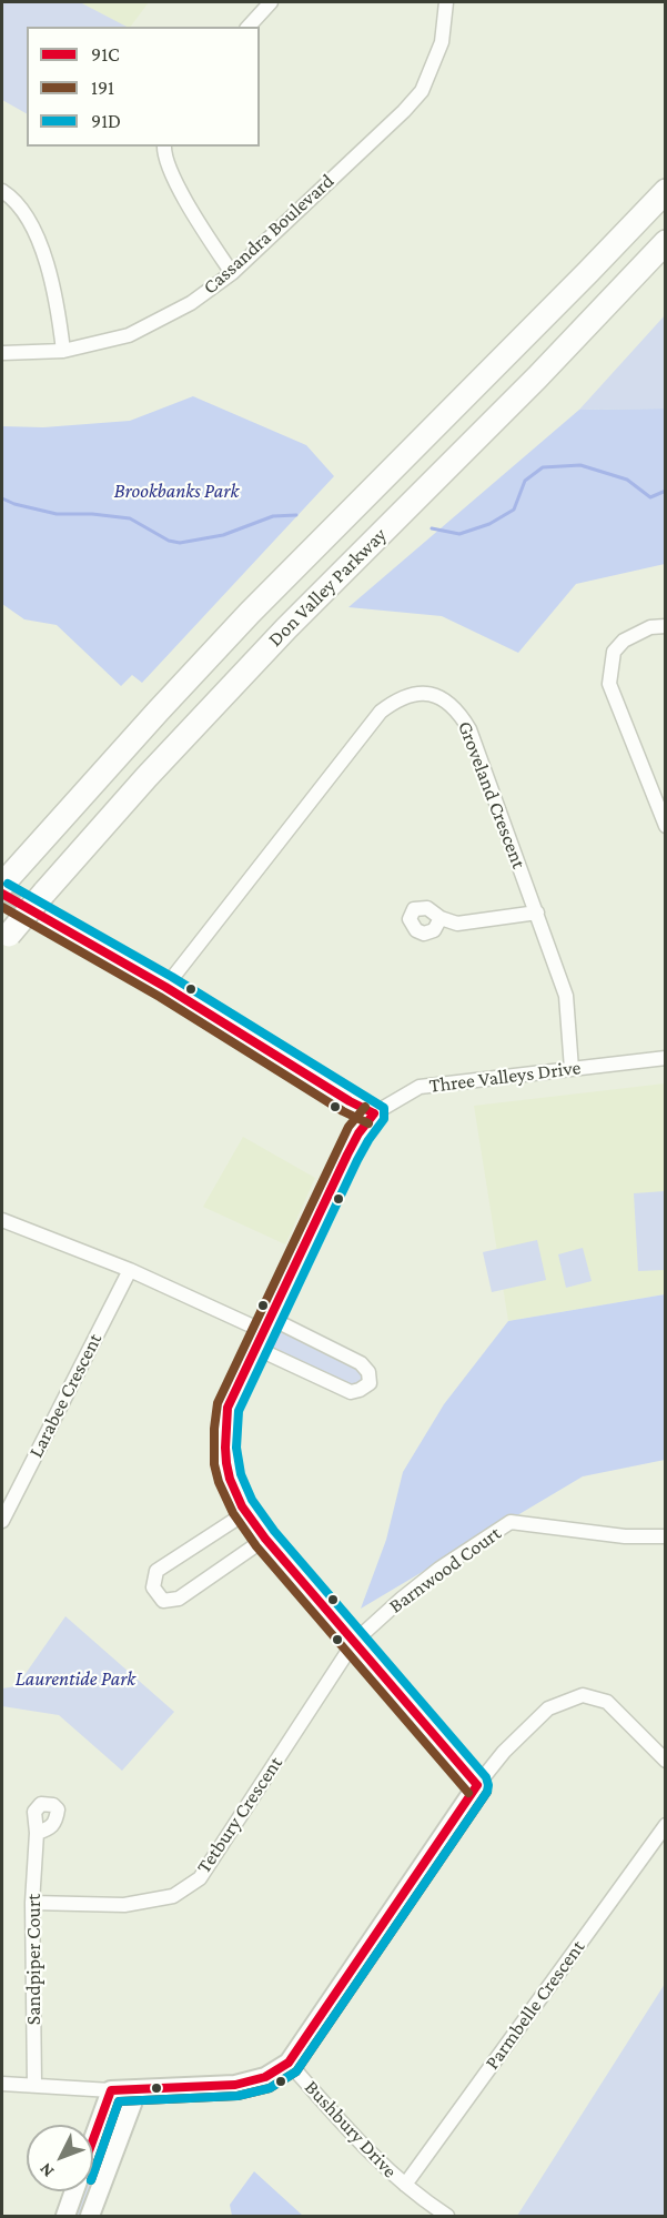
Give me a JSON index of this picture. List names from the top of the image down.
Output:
{
  "streets": {
    "highway": ["Don Valley Parkway"],
    "street": [
      "Cassandra Boulevard",
      "Groveland Crescent",
      "Three Valleys Drive",
      "Larabee Crescent",
      "Barnwood Court",
      "Tetbury Crescent",
      "Sandpiper Court",
      "Parmbelle Crescent",
      "Bushbury Drive"
    ]
  },
  "crossings": [
    ["Groveland Crescent", "Three Valleys Drive"],
    ["Barnwood Court", "Tetbury Crescent"],
    ["Tetbury Crescent", "Sandpiper Court"],
    ["Parmbelle Crescent", "Bushbury Drive"]
  ],
  "parks": ["Brookbanks Park", "Laurentide Park"],
  "lines": ["transit line 91D", "transit line 91C", "transit line 191"],
  "legend": ["91C", "191", "91D"],
  "north": "bottom left"
}
